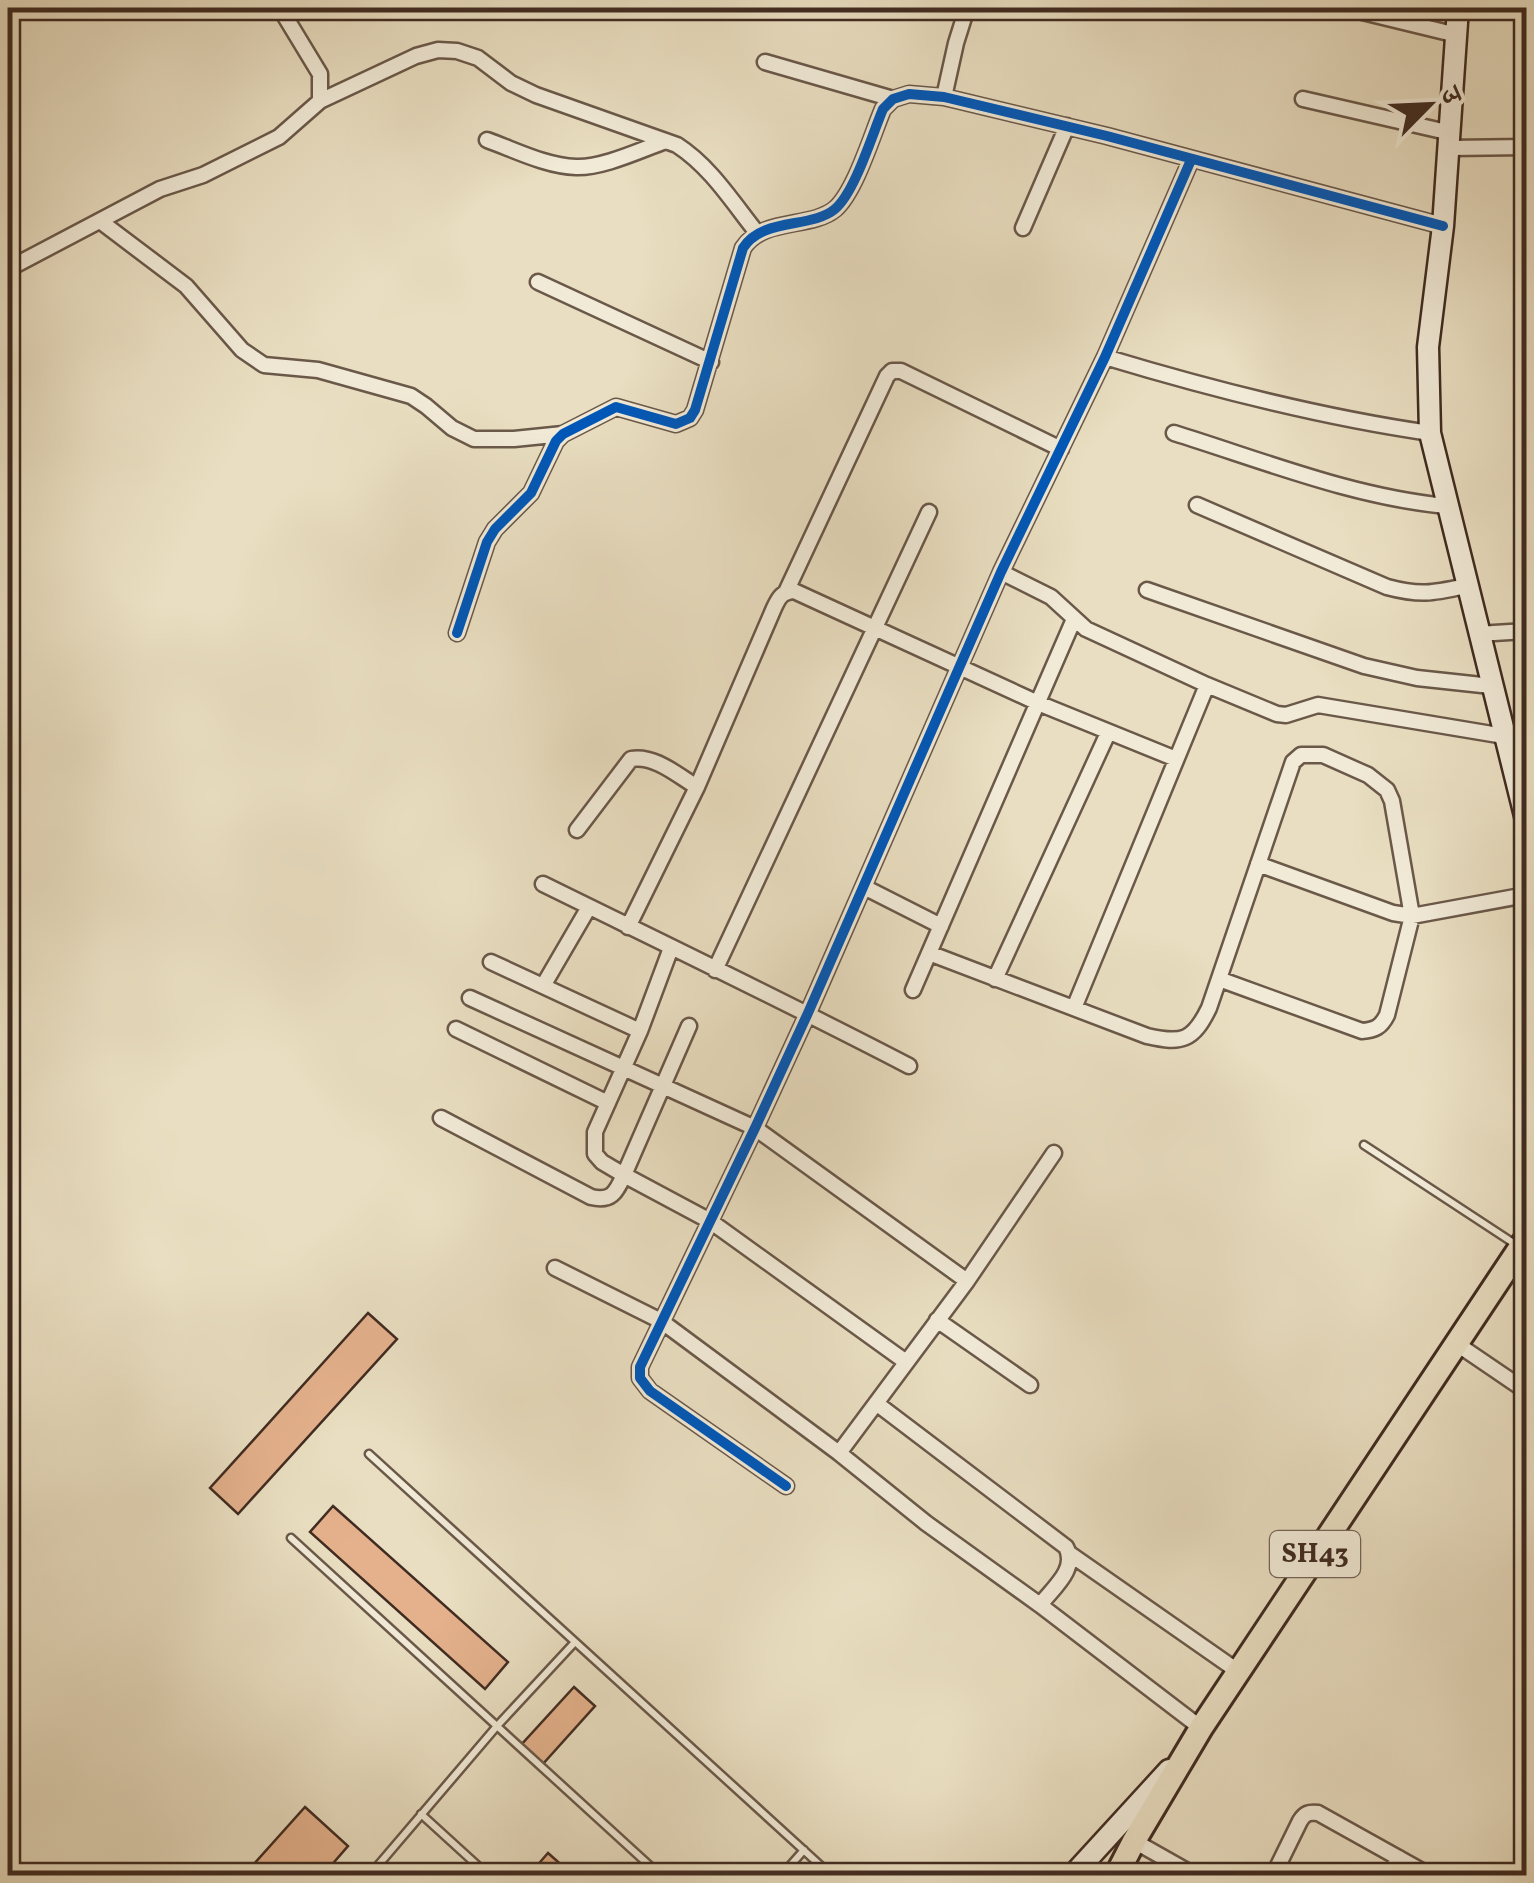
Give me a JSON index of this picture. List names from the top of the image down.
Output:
{
  "streets": {
    "main road": ["SH43"]
  },
  "north": "top right"
}
